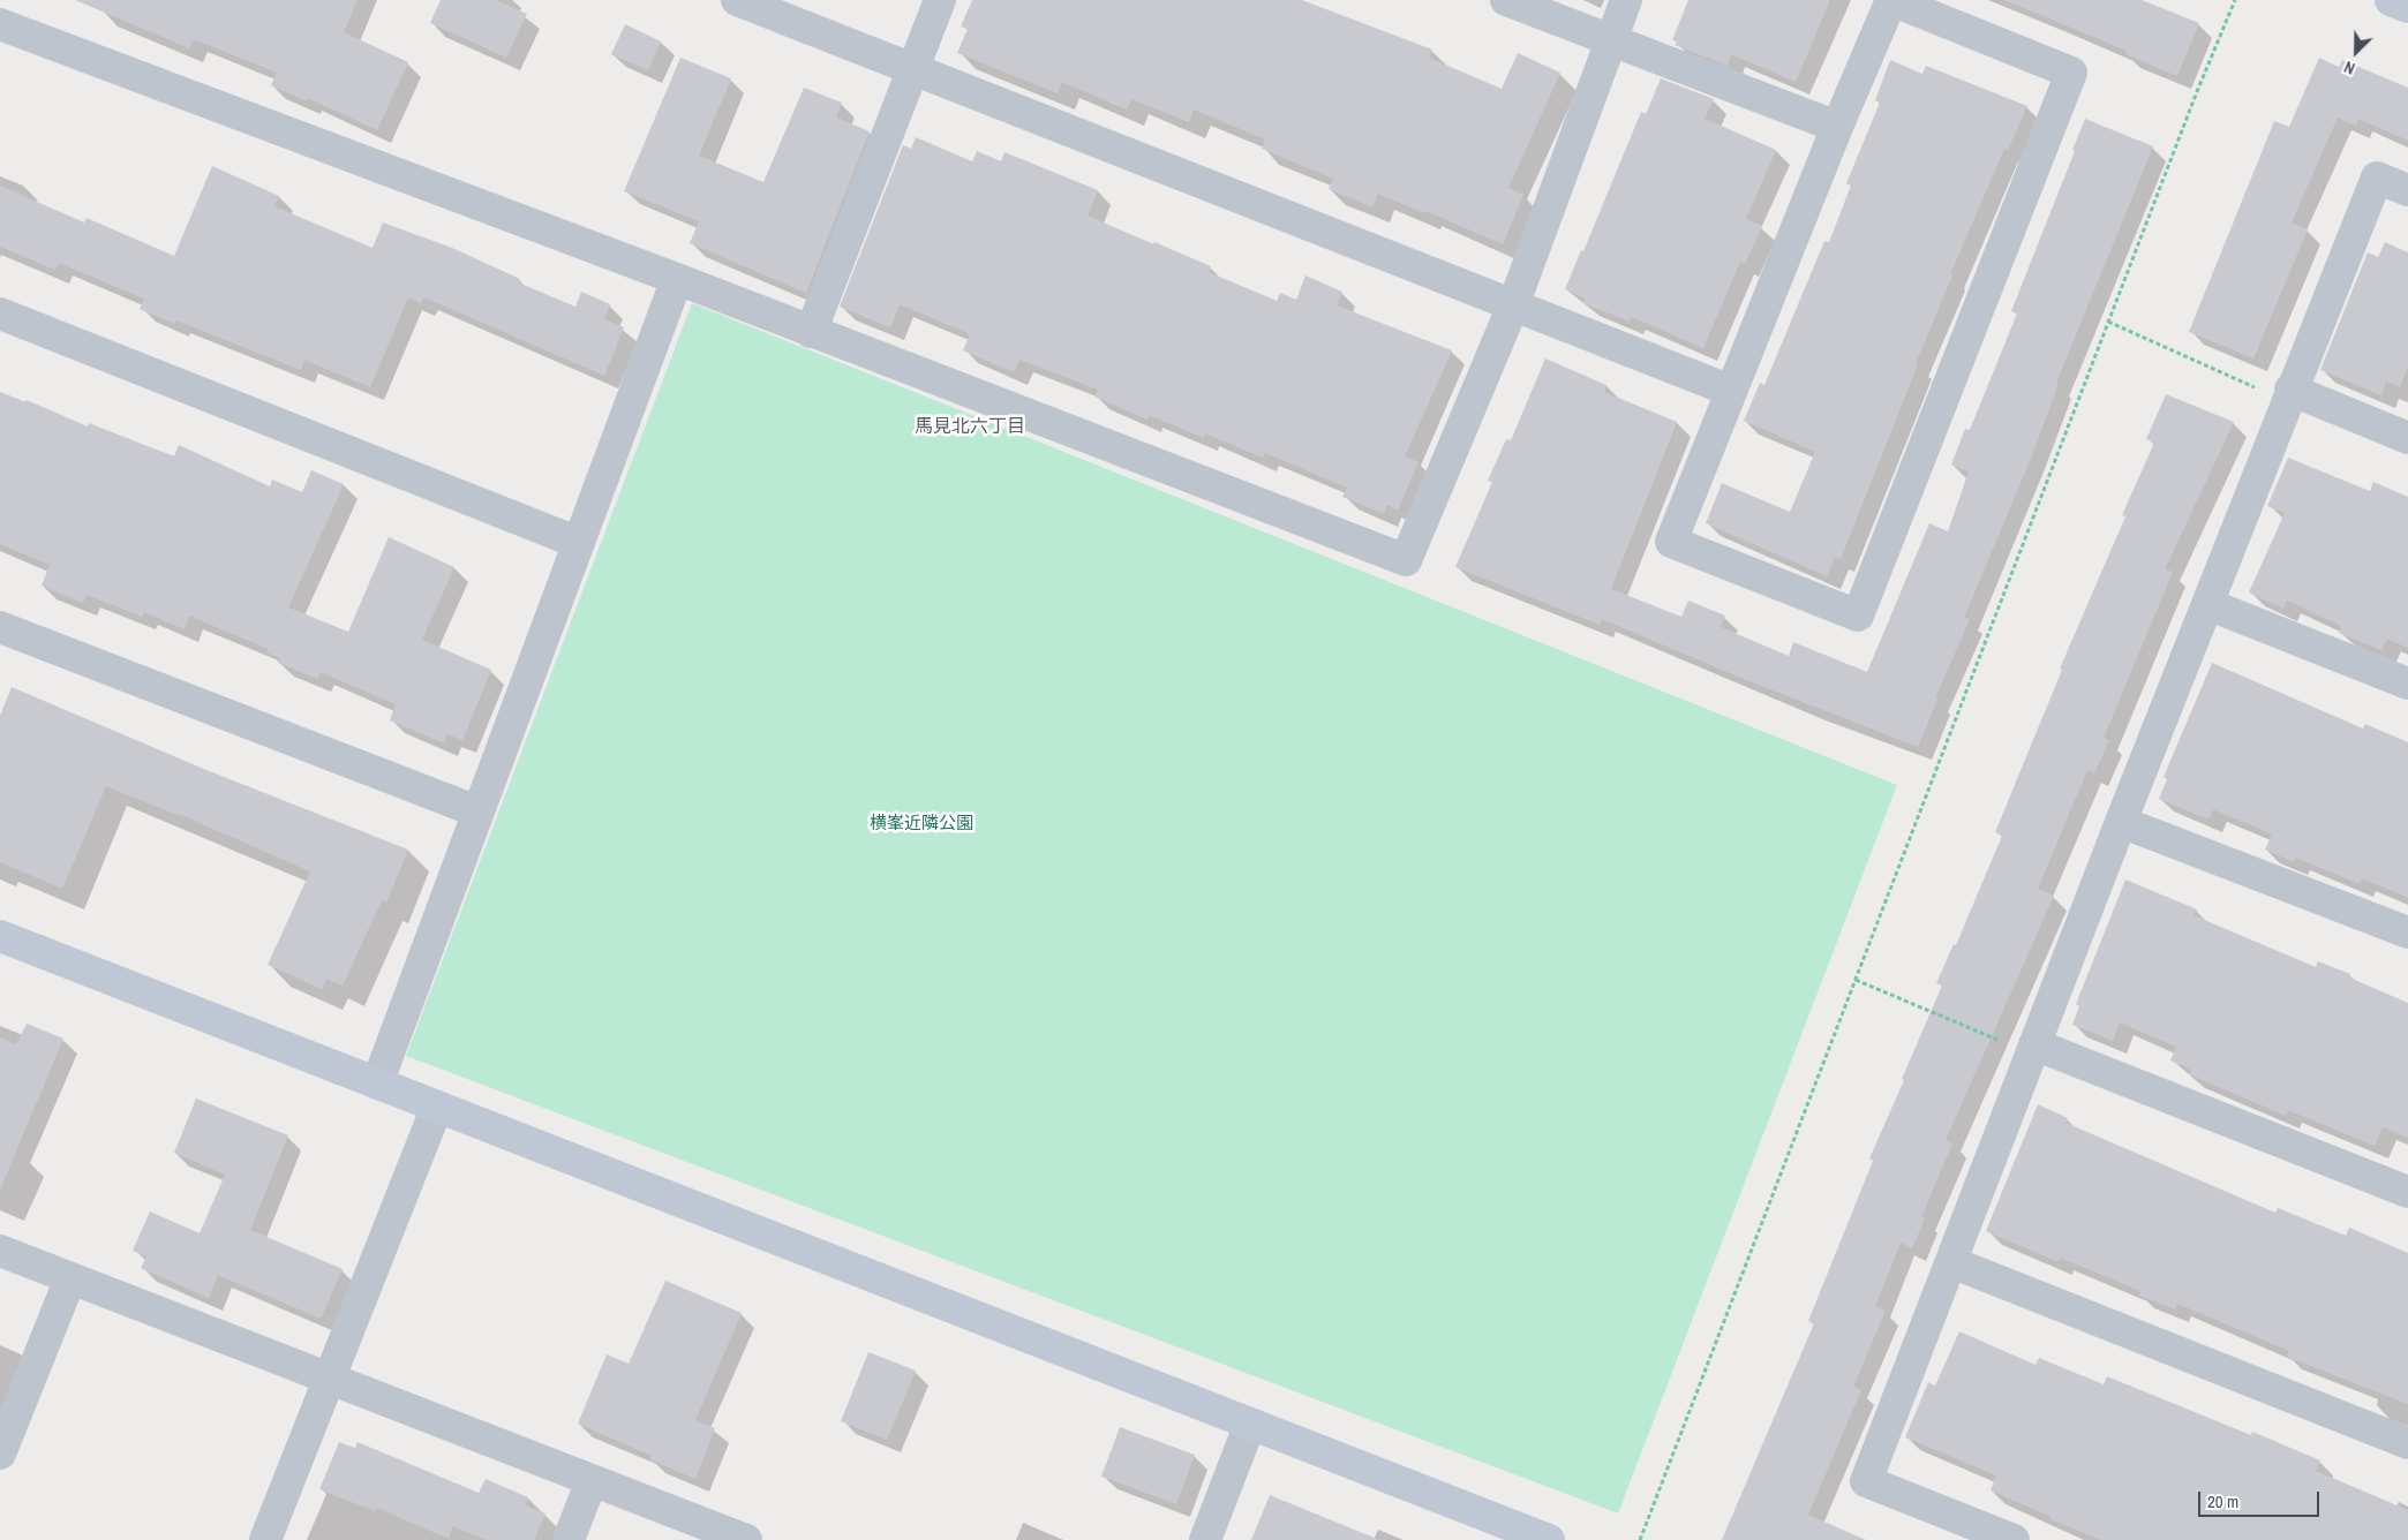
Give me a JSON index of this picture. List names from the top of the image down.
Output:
{
  "districts": ["馬見北六丁目"],
  "parks": ["横峯近隣公園"],
  "scale_bar": "20 m",
  "north": "bottom left"
}
